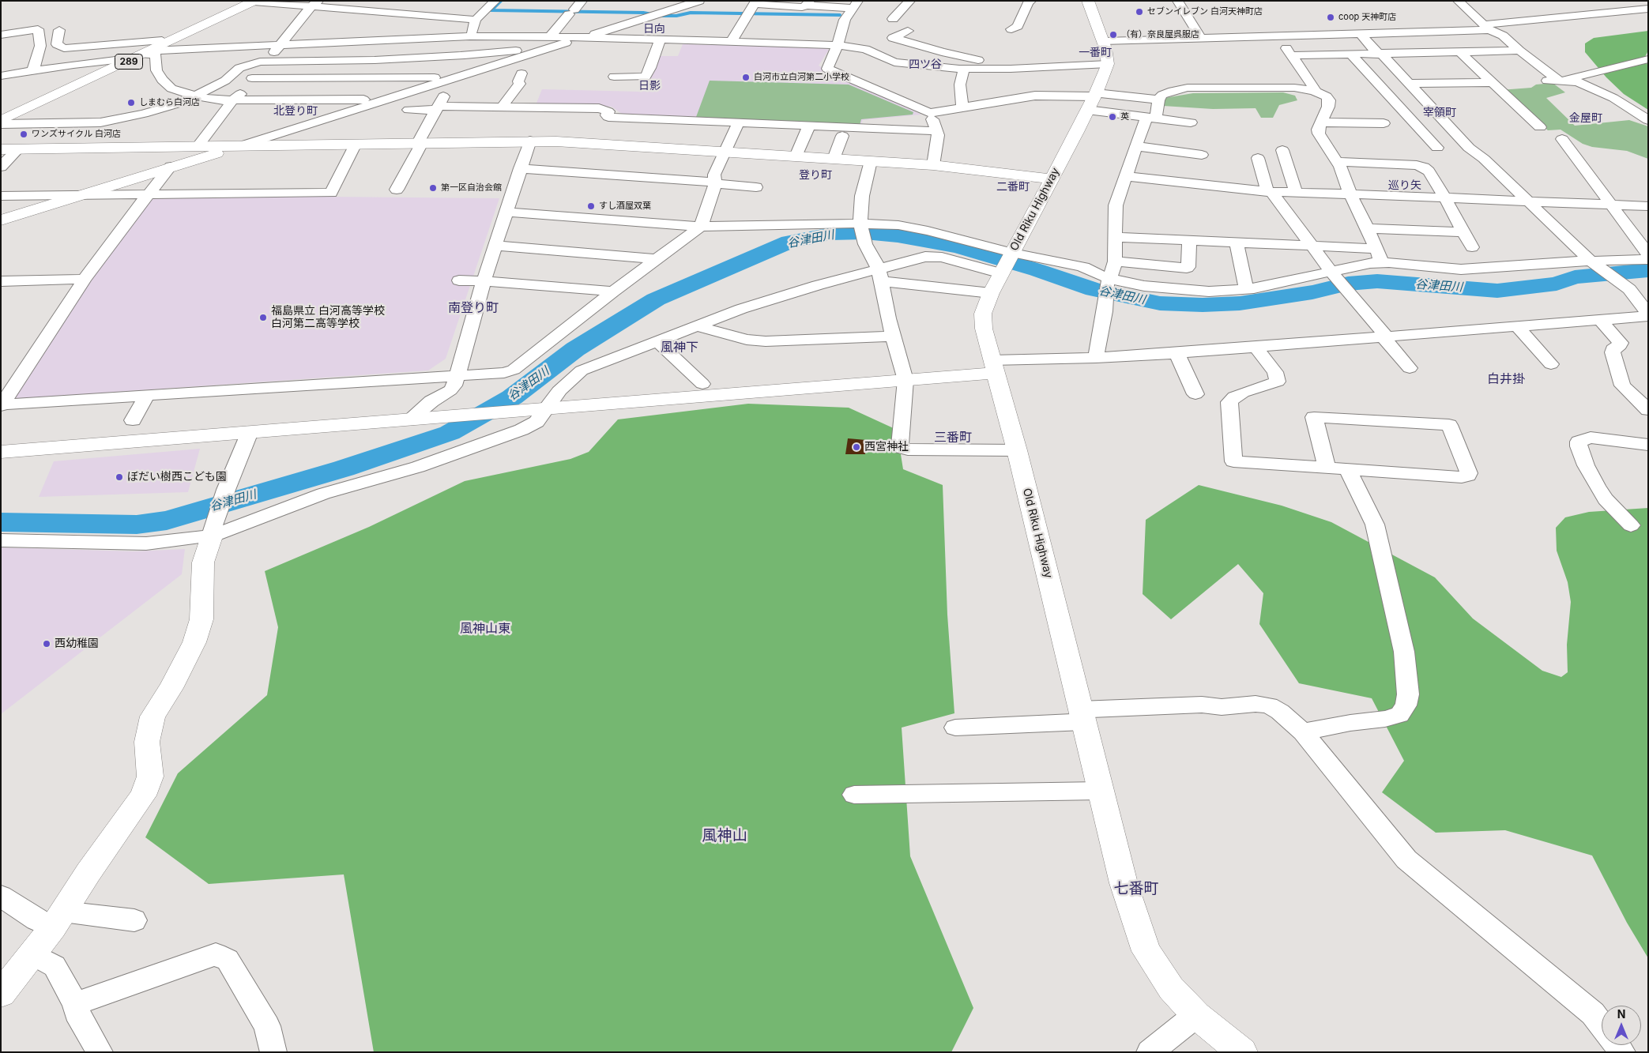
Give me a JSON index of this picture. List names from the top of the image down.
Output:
{
  "streets": {
    "main road": ["289", "Old Riku Highway"]
  },
  "districts": [
    "日向",
    "一番町",
    "四ツ谷",
    "日影",
    "北登り町",
    "宰領町",
    "金屋町",
    "登り町",
    "巡り矢",
    "二番町",
    "南登り町",
    "風神下",
    "白井掛",
    "三番町",
    "風神山東",
    "風神山",
    "七番町"
  ],
  "water": ["谷津田川"],
  "places": [
    "セブンイレブン 白河天神町店",
    "coop 天神町店",
    "（有）奈良屋呉服店",
    "白河市立白河第二小学校",
    "しまむら白河店",
    "英",
    "ワンズサイクル 白河店",
    "第一区自治会館",
    "すし酒屋双葉",
    "福島県立 白河高等学校 白河第二高等学校",
    "西宮神社",
    "ぼだい樹西こども園",
    "西幼稚園"
  ],
  "north": "top"
}
